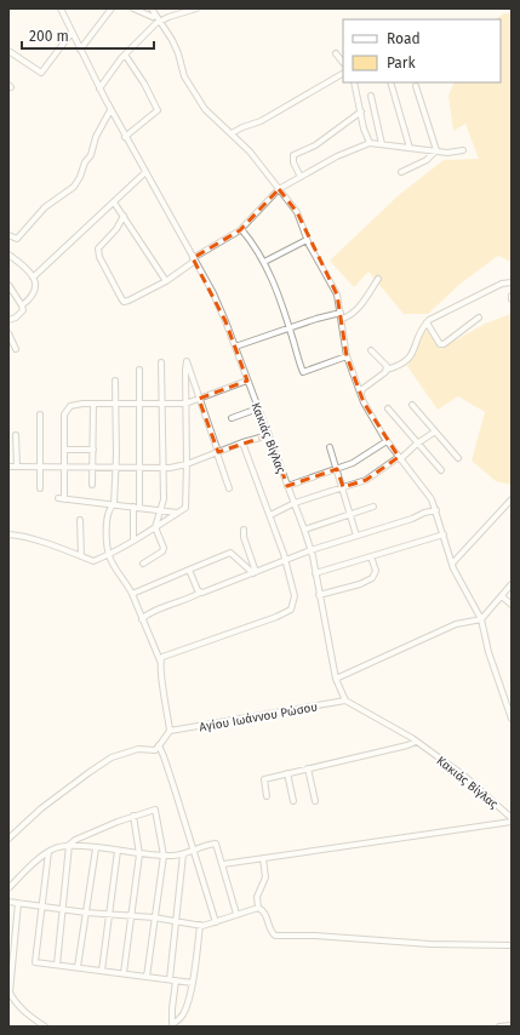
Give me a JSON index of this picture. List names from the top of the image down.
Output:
{
  "streets": {
    "street": ["Κακιάς Βίγλας", "Αγίου Ιωάννου Ρώσου"]
  },
  "crossings": [
    ["Κακιάς Βίγλας", "Αγίου Ιωάννου Ρώσου"]
  ],
  "legend": ["Road", "Park"],
  "scale_bar": "200 m"
}
